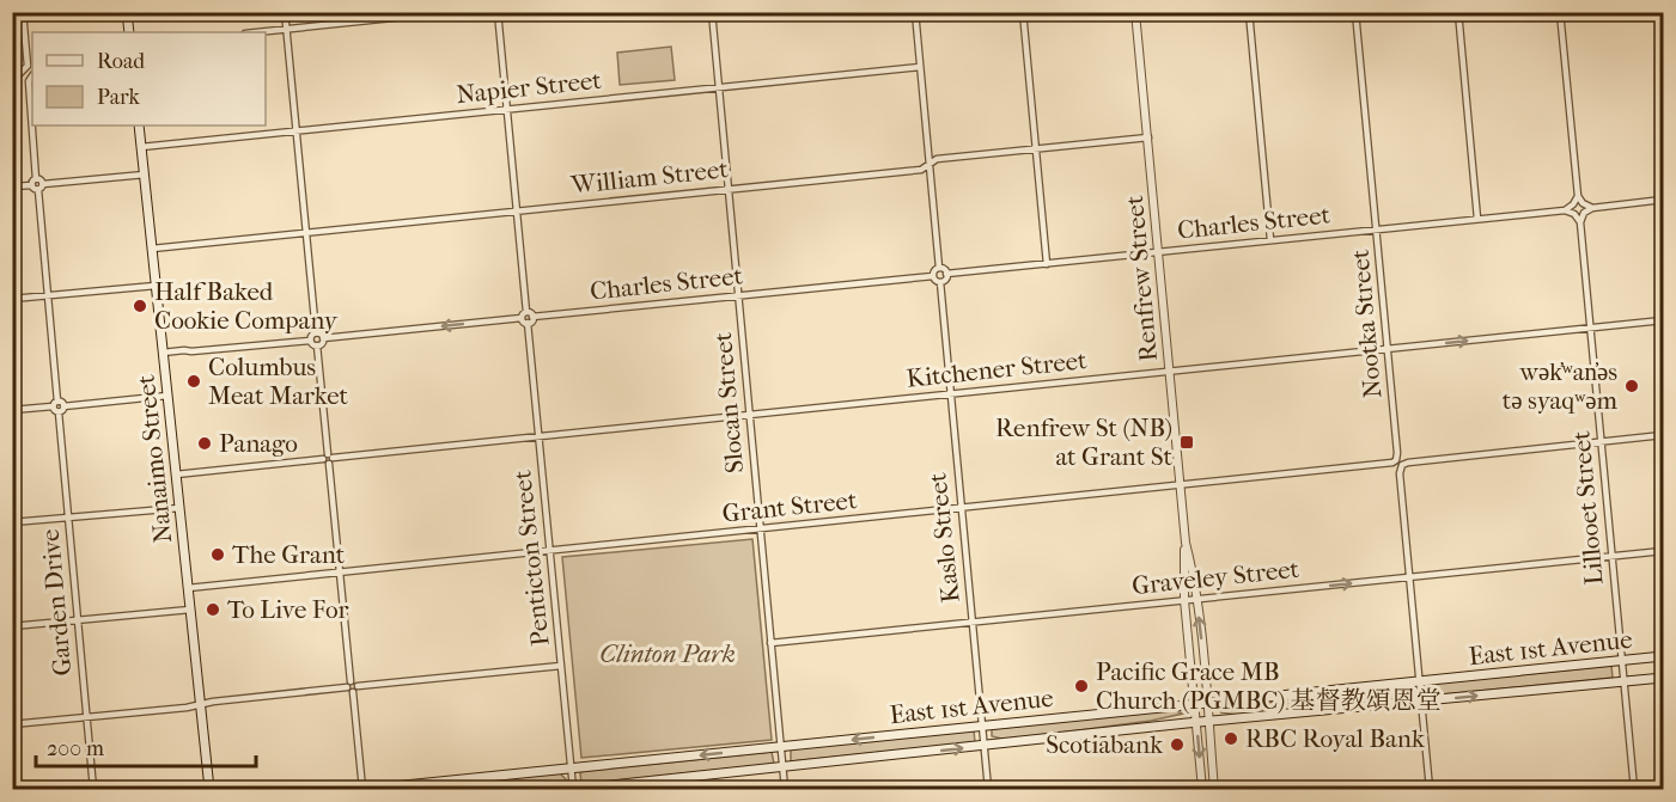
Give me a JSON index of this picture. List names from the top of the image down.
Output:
{
  "streets": {
    "main road": ["Nanaimo Street", "East 1st Avenue"],
    "street": [
      "Napier Street",
      "William Street",
      "Charles Street",
      "Renfrew Street",
      "Nootka Street",
      "Kitchener Street",
      "Slocan Street",
      "Grant Street",
      "Lillooet Street",
      "Kaslo Street",
      "Penticton Street",
      "Graveley Street",
      "Garden Drive"
    ]
  },
  "crossings": [
    ["Napier Street", "Slocan Street"],
    ["Napier Street", "Nanaimo Street"],
    ["William Street", "Renfrew Street"],
    ["William Street", "Slocan Street"],
    ["William Street", "Nanaimo Street"],
    ["Charles Street", "Renfrew Street"],
    ["Charles Street", "Nootka Street"],
    ["Charles Street", "Slocan Street"],
    ["Charles Street", "Lillooet Street"],
    ["Charles Street", "Kaslo Street"],
    ["Renfrew Street", "Kitchener Street"],
    ["Renfrew Street", "Grant Street"],
    ["Renfrew Street", "Graveley Street"],
    ["Renfrew Street", "East 1st Avenue"],
    ["Nootka Street", "Kitchener Street"],
    ["Nootka Street", "Grant Street"],
    ["Nootka Street", "Graveley Street"],
    ["Nootka Street", "East 1st Avenue"],
    ["Kitchener Street", "Slocan Street"],
    ["Kitchener Street", "Nanaimo Street"],
    ["Kitchener Street", "Lillooet Street"],
    ["Kitchener Street", "Kaslo Street"],
    ["Kitchener Street", "Penticton Street"],
    ["Slocan Street", "Grant Street"],
    ["Slocan Street", "Graveley Street"],
    ["Slocan Street", "East 1st Avenue"],
    ["Nanaimo Street", "Grant Street"],
    ["Grant Street", "Lillooet Street"],
    ["Grant Street", "Kaslo Street"],
    ["Grant Street", "Penticton Street"],
    ["Lillooet Street", "Graveley Street"],
    ["Lillooet Street", "East 1st Avenue"],
    ["Kaslo Street", "Graveley Street"],
    ["Kaslo Street", "East 1st Avenue"],
    ["Penticton Street", "East 1st Avenue"]
  ],
  "parks": ["Clinton Park"],
  "places": {
    "other": [
      "Half Baked Cookie Company",
      "Columbus Meat Market",
      "wək̓ʷan̓əs tə syaqʷəm",
      "Panago",
      "The Grant",
      "To Live For",
      "Pacific Grace MB Church (PGMBC) 基督教頌恩堂",
      "RBC Royal Bank",
      "Scotiabank"
    ],
    "transit": ["Renfrew St (NB) at Grant St"]
  },
  "legend": ["Road", "Park"],
  "scale_bar": "200 m"
}
